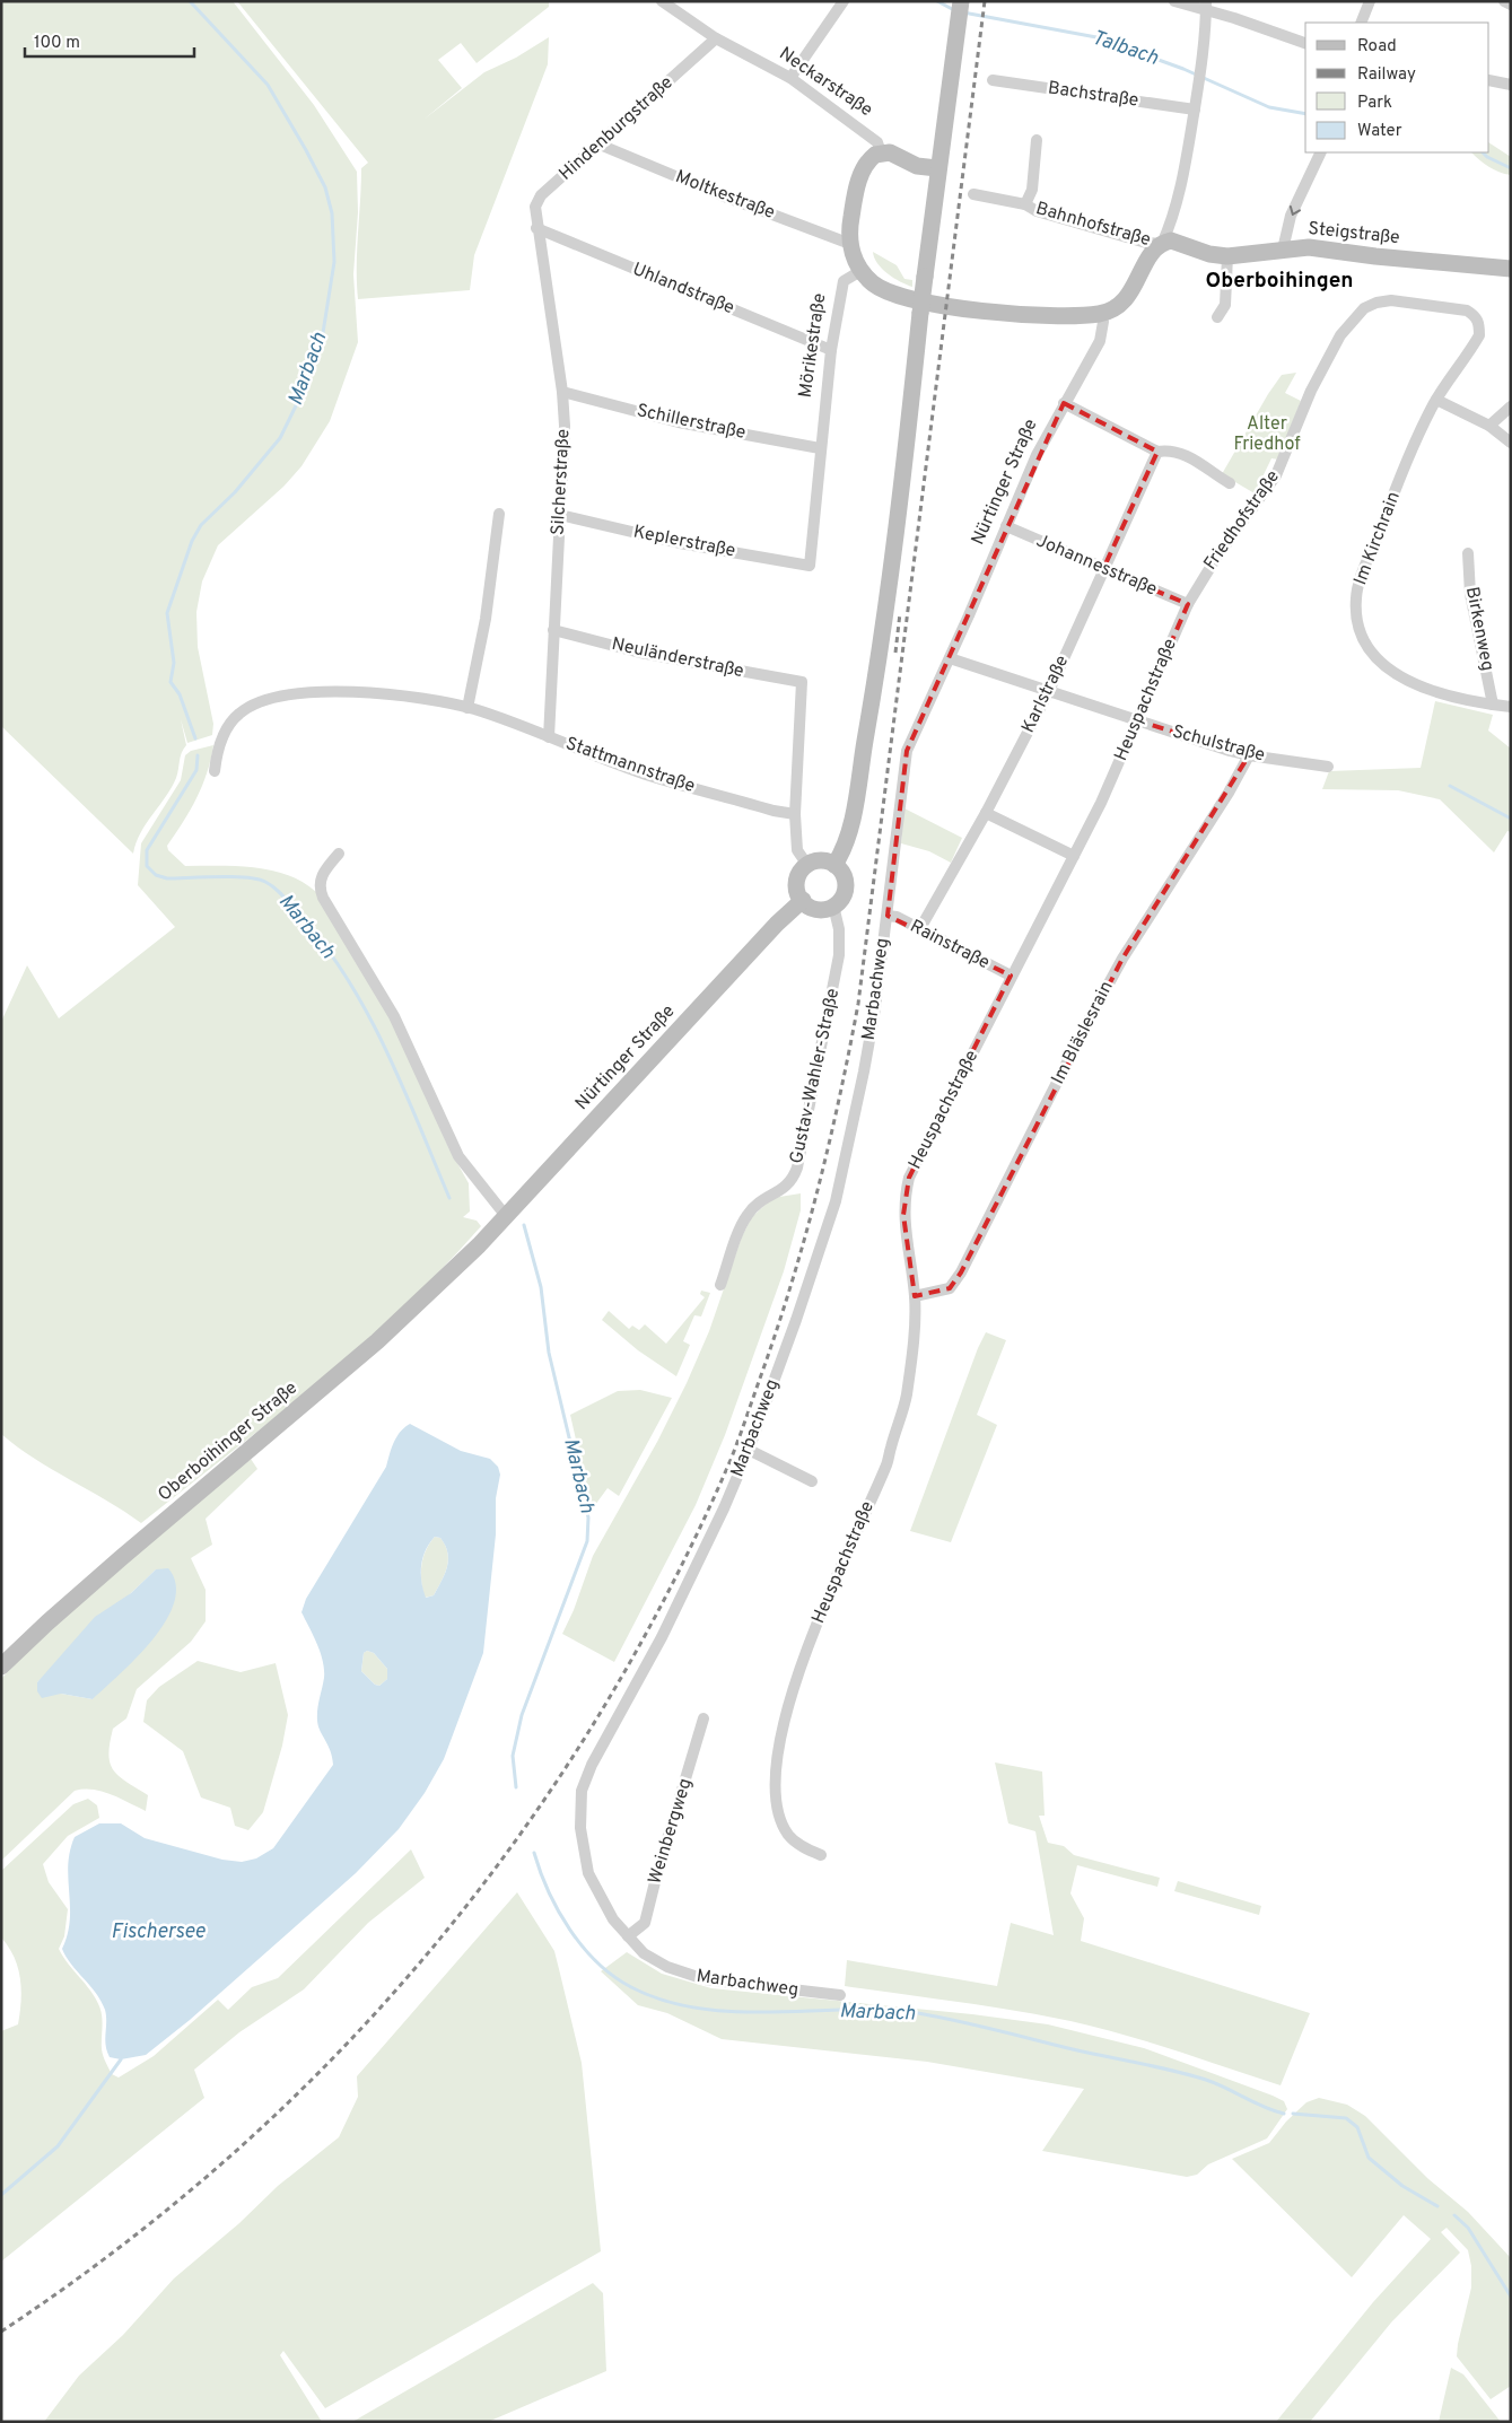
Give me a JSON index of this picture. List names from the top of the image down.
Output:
{
  "streets": {
    "main road": ["Steigstraße", "Nürtinger Straße", "Oberboihinger Straße"],
    "street": [
      "Neckarstraße",
      "Bachstraße",
      "Hindenburgstraße",
      "Moltkestraße",
      "Bahnhofstraße",
      "Uhlandstraße",
      "Mörikestraße",
      "Schillerstraße",
      "Silcherstraße",
      "Friedhofstraße",
      "Im Kirchrain",
      "Keplerstraße",
      "Johannesstraße",
      "Birkenweg",
      "Neuländerstraße",
      "Karlstraße",
      "Heuspachstraße",
      "Schulstraße",
      "Stattmannstraße",
      "Rainstraße",
      "Marbachweg",
      "Im Bläslesrain",
      "Gustav-Wahler-Straße",
      "Weinbergweg"
    ]
  },
  "crossings": [
    ["Neckarstraße", "Hindenburgstraße"],
    ["Hindenburgstraße", "Moltkestraße"],
    ["Hindenburgstraße", "Uhlandstraße"],
    ["Hindenburgstraße", "Silcherstraße"],
    ["Bahnhofstraße", "Steigstraße"],
    ["Uhlandstraße", "Mörikestraße"],
    ["Uhlandstraße", "Silcherstraße"],
    ["Mörikestraße", "Schillerstraße"],
    ["Mörikestraße", "Keplerstraße"],
    ["Schillerstraße", "Silcherstraße"],
    ["Silcherstraße", "Keplerstraße"],
    ["Silcherstraße", "Neuländerstraße"],
    ["Silcherstraße", "Stattmannstraße"],
    ["Nürtinger Straße", "Johannesstraße"],
    ["Nürtinger Straße", "Schulstraße"],
    ["Nürtinger Straße", "Marbachweg"],
    ["Nürtinger Straße", "Gustav-Wahler-Straße"],
    ["Nürtinger Straße", "Oberboihinger Straße"],
    ["Friedhofstraße", "Im Kirchrain"],
    ["Friedhofstraße", "Johannesstraße"],
    ["Friedhofstraße", "Heuspachstraße"],
    ["Im Kirchrain", "Birkenweg"],
    ["Johannesstraße", "Karlstraße"],
    ["Johannesstraße", "Heuspachstraße"],
    ["Neuländerstraße", "Stattmannstraße"],
    ["Karlstraße", "Schulstraße"],
    ["Karlstraße", "Rainstraße"],
    ["Heuspachstraße", "Schulstraße"],
    ["Heuspachstraße", "Rainstraße"],
    ["Heuspachstraße", "Im Bläslesrain"],
    ["Schulstraße", "Im Bläslesrain"],
    ["Rainstraße", "Marbachweg"],
    ["Marbachweg", "Weinbergweg"]
  ],
  "districts": ["Oberboihingen"],
  "water": ["Talbach", "Marbach", "Fischersee"],
  "parks": ["Alter Friedhof"],
  "legend": [
    "Road",
    "Railway",
    "Park",
    "Water"
  ],
  "scale_bar": "100 m"
}
